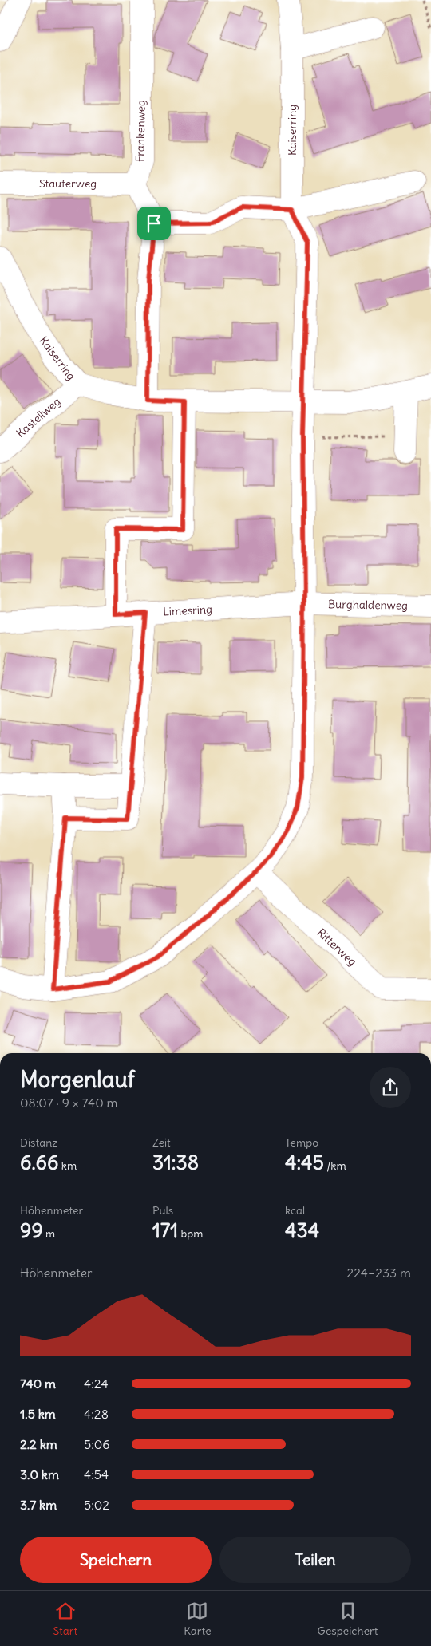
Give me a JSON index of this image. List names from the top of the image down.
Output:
{
  "streets": {
    "street": [
      "Kaiserring",
      "Frankenweg",
      "Stauferweg",
      "Kastellweg",
      "Burghaldenweg",
      "Limesring",
      "Ritterweg"
    ]
  },
  "crossings": [
    ["Kaiserring", "Kastellweg"],
    ["Frankenweg", "Stauferweg"],
    ["Burghaldenweg", "Limesring"]
  ],
  "page": {
    "heading": ["Morgenlauf", "08:07 · 9 × 740 m"],
    "stats": [
      ["Distanz", "6.66 km"],
      ["Zeit", "31:38"],
      ["Tempo", "4:45 /km"],
      ["Höhenmeter", "99 m"],
      ["Puls", "171 bpm"],
      ["kcal", "434"]
    ],
    "chart": ["Höhenmeter", "224–233 m"],
    "list": [
      {
        "name": "740 m",
        "note": "4:24"
      },
      {
        "name": "1.5 km",
        "note": "4:28"
      },
      {
        "name": "2.2 km",
        "note": "5:06"
      },
      {
        "name": "3.0 km",
        "note": "4:54"
      },
      {
        "name": "3.7 km",
        "note": "5:02"
      }
    ],
    "buttons": ["Speichern", "Teilen"],
    "tabs": ["Start", "Karte", "Gespeichert"]
  }
}
